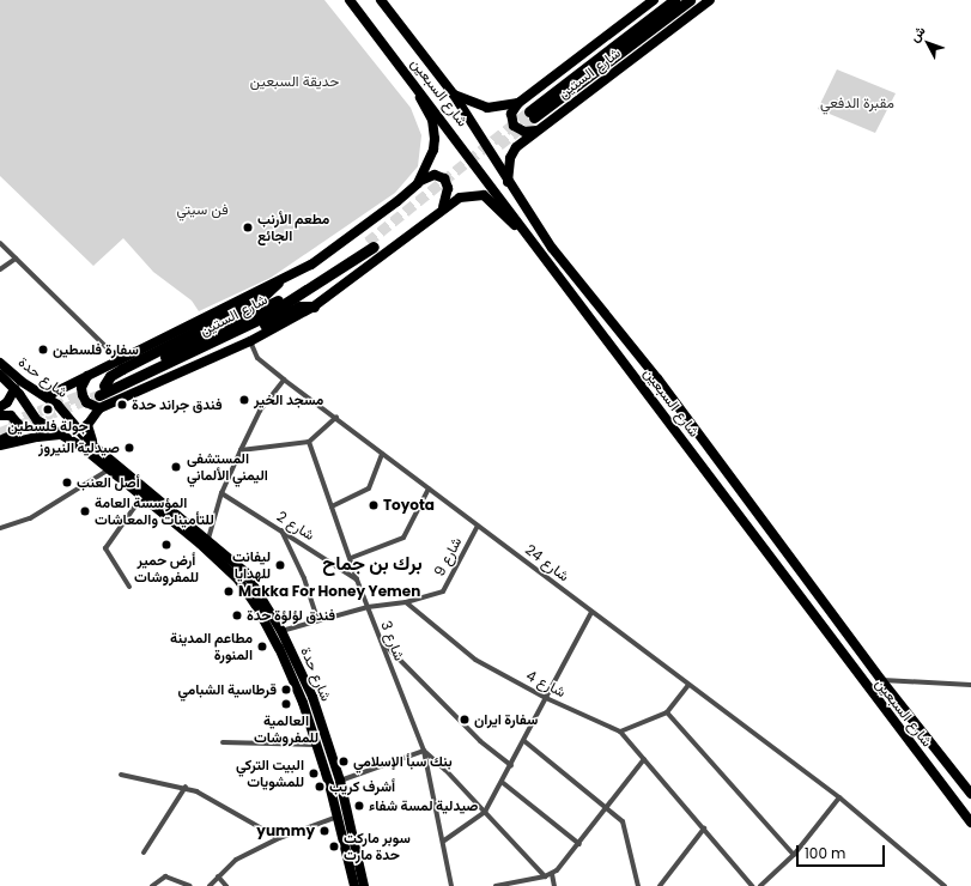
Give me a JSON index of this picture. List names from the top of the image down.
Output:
{
  "streets": {
    "highway": ["شارع الستين"],
    "main road": ["شارع السبعين", "شارع حدة"],
    "street": [
      "شارع 2",
      "شارع 9",
      "شارع 24",
      "شارع 3",
      "شارع 4"
    ]
  },
  "crossings": [
    ["شارع الستين", "شارع السبعين"],
    ["شارع 2", "شارع 3"],
    ["شارع 9", "شارع 24"],
    ["شارع 9", "شارع 4"]
  ],
  "districts": ["برك بن جماح"],
  "parks": ["حديقة السبعين", "مقبرة الدفعي", "فن سيتي"],
  "places": [
    "مطعم الأرنب الجائع",
    "سفارة فلسطين",
    "مسجد الخير",
    "فندق جراند حدة",
    "جولة فلسطين",
    "صيدلية النيروز",
    "المستشفى اليمني الألماني",
    "أصل العنب",
    "Toyota",
    "المؤسسة العامة للتأمينات والمعاشات",
    "أرض حمير للمفروشات",
    "ليفانت للهدايا",
    "Makka For Honey Yemen",
    "فندق لؤلؤة حدة",
    "مطاعم المدينة المنورة",
    "قرطاسية الشبامي",
    "العالمية للمفروشات",
    "سفارة ايران",
    "بنك سبأ الإسلامي",
    "البيت التركي للمشويات",
    "أشرف كريب",
    "صيدلية لمسة شفاء",
    "yummy",
    "سوبر ماركت حدة مارت"
  ],
  "scale_bar": "100 m",
  "north": "top left"
}
